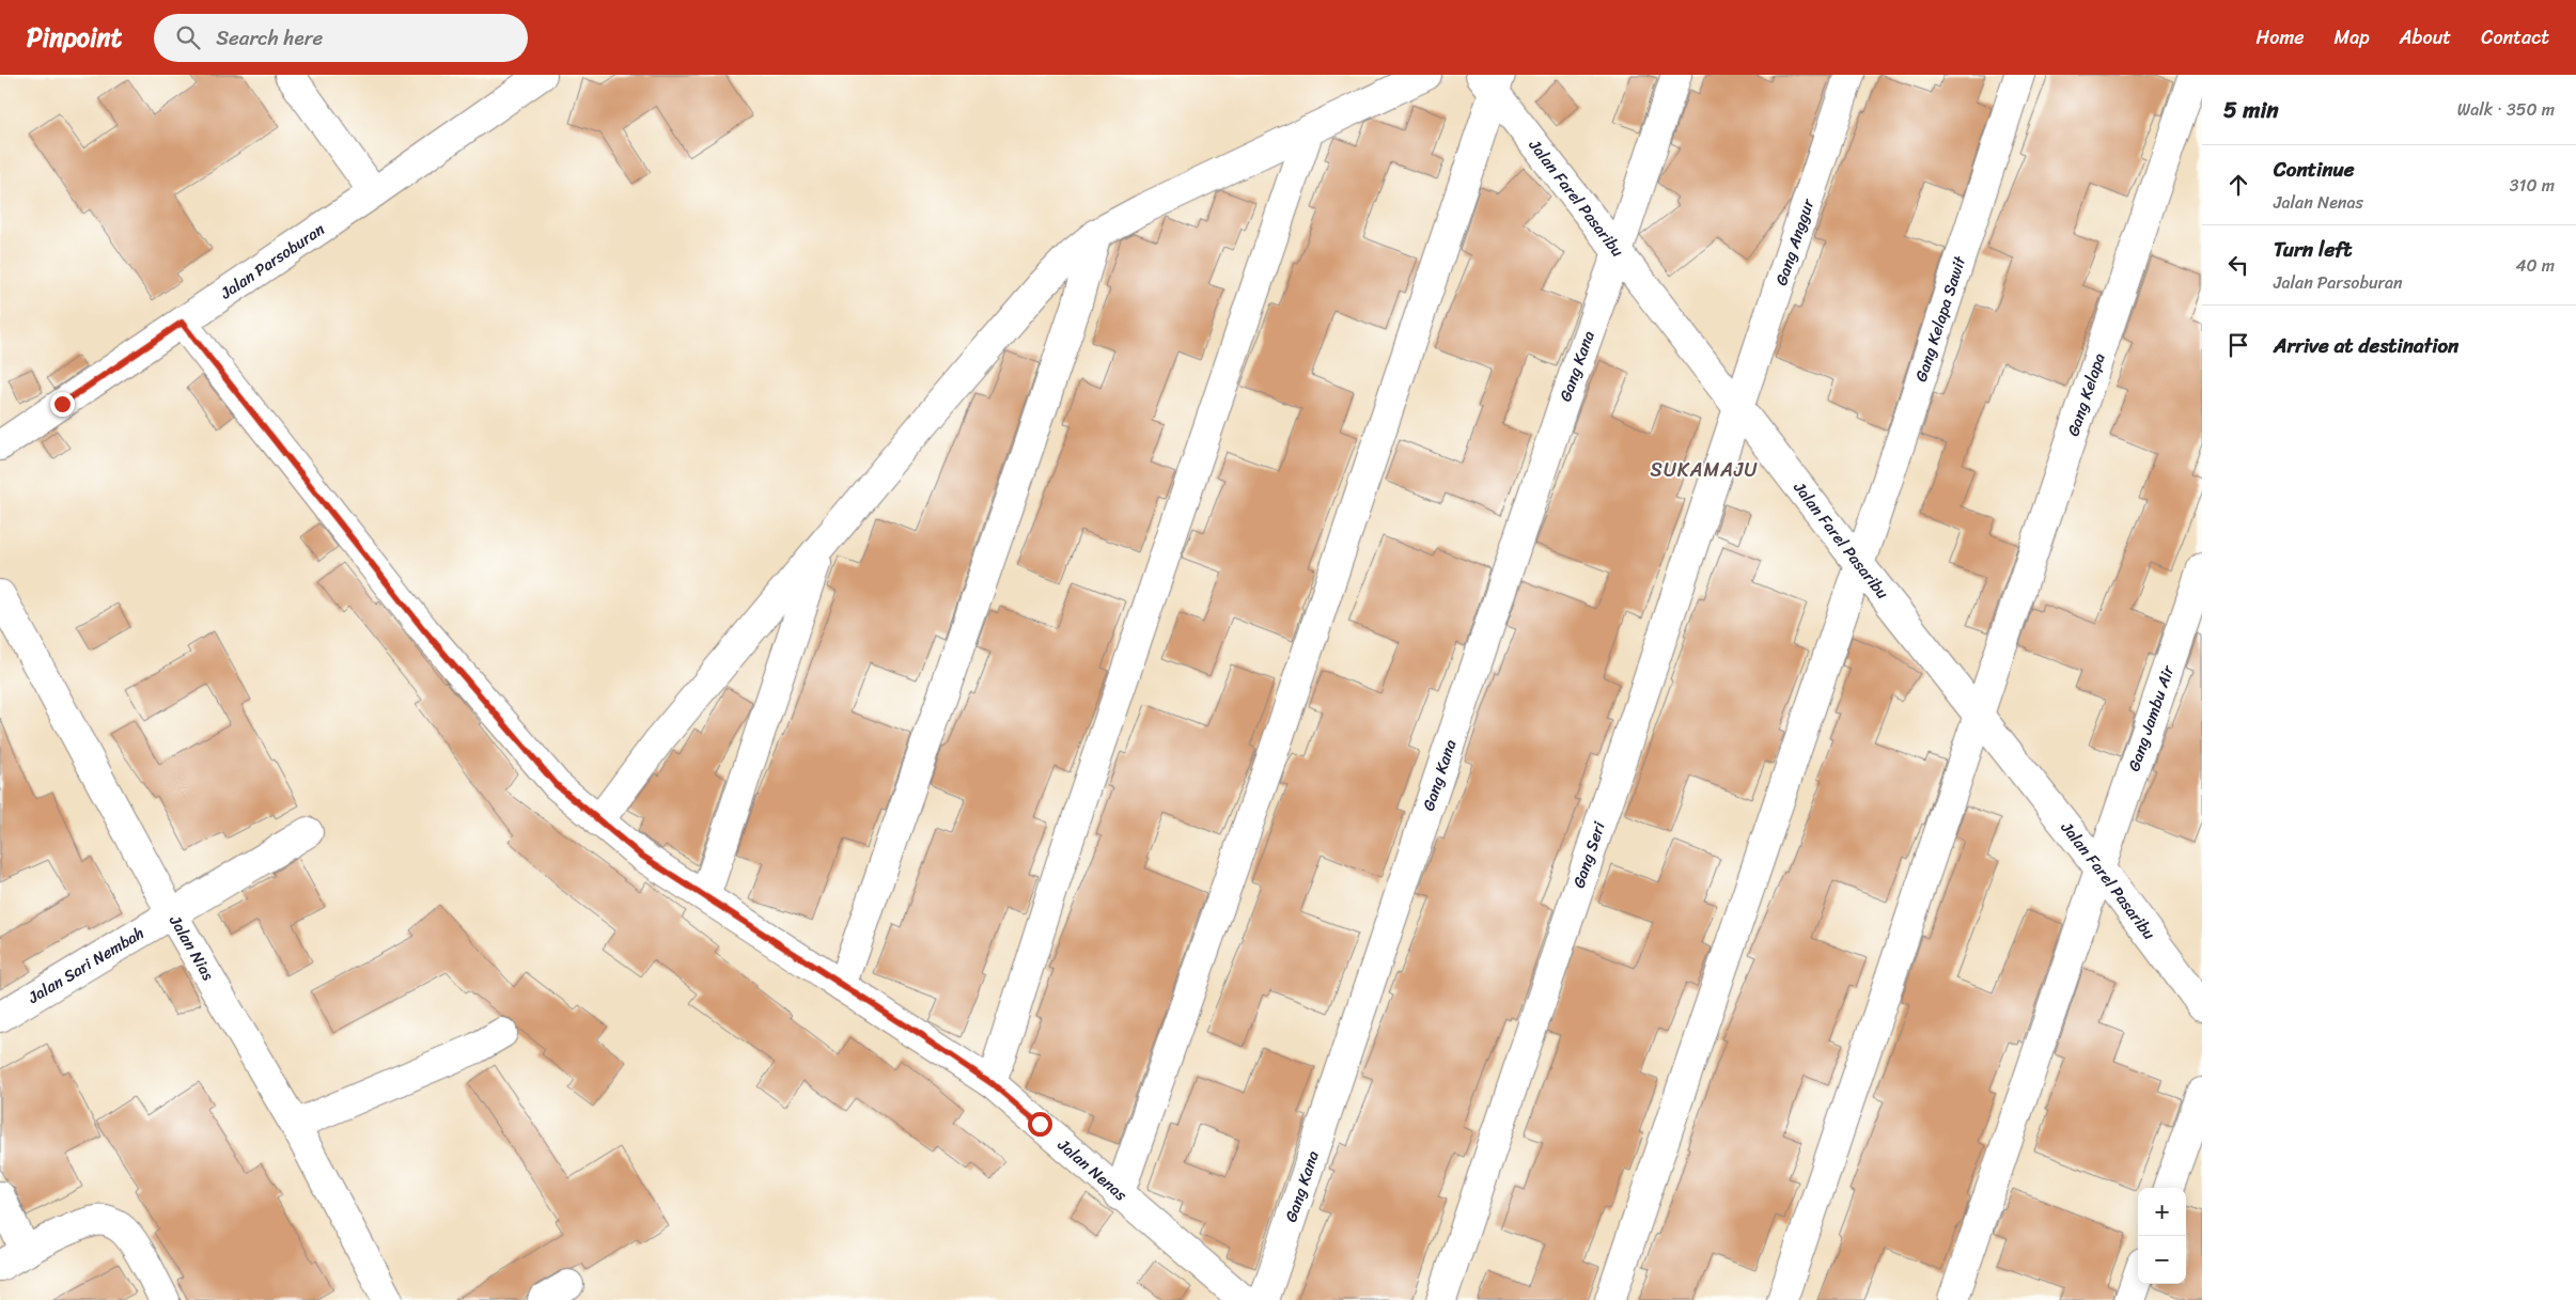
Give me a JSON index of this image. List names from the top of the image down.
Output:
{
  "streets": {
    "street": [
      "Jalan Farel Pasaribu",
      "Gang Anggur",
      "Jalan Parsoburan",
      "Gang Kelapa Sawit",
      "Gang Kana",
      "Gang Kelapa",
      "Gang Jambu Air",
      "Gang Seri",
      "Jalan Nias",
      "Jalan Sari Nembah",
      "Jalan Nenas"
    ]
  },
  "crossings": [
    ["Jalan Farel Pasaribu", "Gang Anggur"],
    ["Jalan Farel Pasaribu", "Gang Kelapa Sawit"],
    ["Jalan Farel Pasaribu", "Gang Kana"],
    ["Jalan Farel Pasaribu", "Gang Kelapa"],
    ["Jalan Farel Pasaribu", "Gang Jambu Air"],
    ["Jalan Farel Pasaribu", "Gang Seri"],
    ["Gang Anggur", "Gang Seri"],
    ["Jalan Parsoburan", "Jalan Nenas"],
    ["Jalan Nias", "Jalan Sari Nembah"]
  ],
  "districts": ["SUKAMAJU"],
  "page": {
    "header": "Pinpoint",
    "search": "Search here",
    "nav": [
      "Home",
      "Map",
      "About",
      "Contact"
    ],
    "heading": ["5 min", "Walk · 350 m"],
    "list": [
      ["Continue", "Jalan Nenas", "310 m"],
      ["Turn left", "Jalan Parsoburan", "40 m"],
      "Arrive at destination"
    ],
    "map_buttons": ["+", "−"]
  }
}
